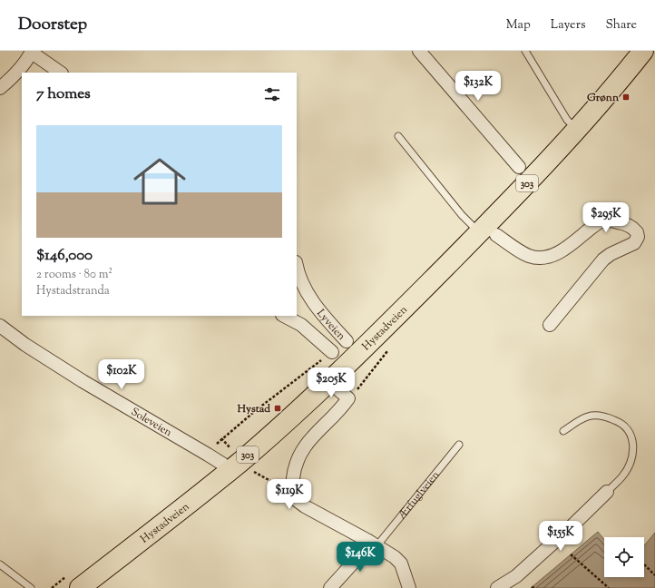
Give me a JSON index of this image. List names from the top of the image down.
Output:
{
  "streets": {
    "main road": ["303", "Hystadveien"],
    "street": ["Lyveien", "Soleveien"],
    "lane": ["Ærfuglveien"]
  },
  "crossings": [
    ["Lyveien", "Soleveien"],
    ["Hystadveien", "Soleveien"]
  ],
  "places": {
    "transit": ["Grønn", "Hystad"]
  },
  "page": {
    "header": "Doorstep",
    "nav": ["Map", "Layers", "Share"],
    "price": [
      "$132K",
      "$295K",
      "$102K",
      "$205K",
      "$119K",
      "$155K",
      "$146K"
    ],
    "heading": "7 homes",
    "list": [
      {
        "name": "$146,000",
        "note": "2 rooms · 80 m² · Hystadstranda"
      }
    ]
  }
}
